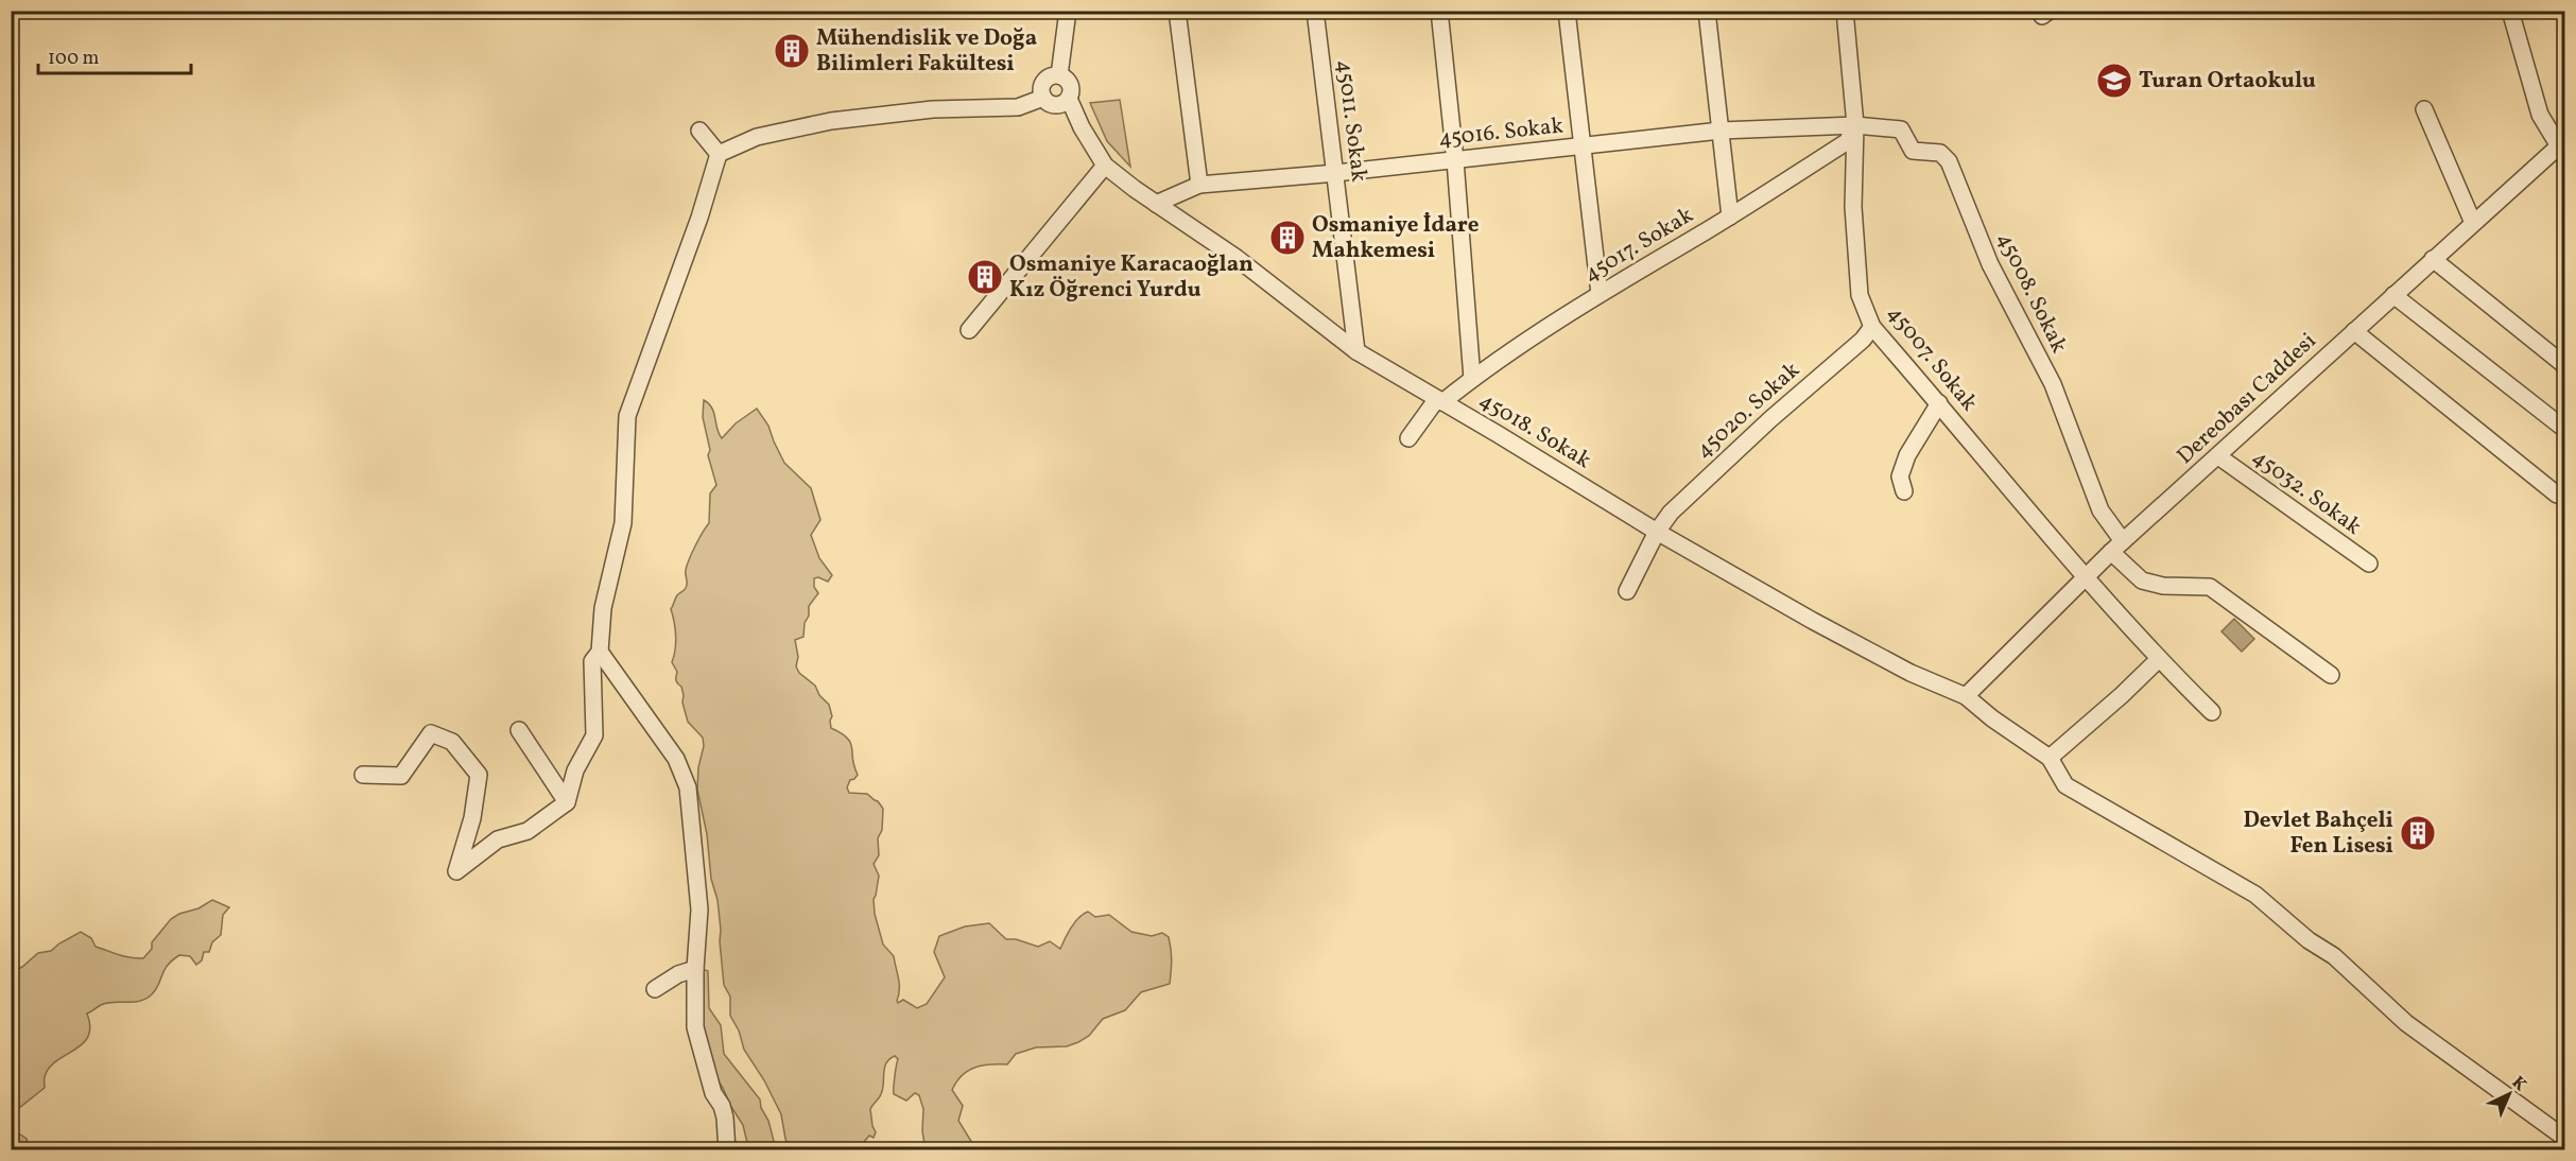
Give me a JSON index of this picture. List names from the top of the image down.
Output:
{
  "streets": {
    "street": [
      "45011. Sokak",
      "45016. Sokak",
      "45017. Sokak",
      "45008. Sokak",
      "45007. Sokak",
      "Dereobası Caddesi",
      "45020. Sokak",
      "45018. Sokak",
      "45032. Sokak"
    ]
  },
  "crossings": [
    ["45011. Sokak", "45016. Sokak"],
    ["45011. Sokak", "45018. Sokak"],
    ["45016. Sokak", "45017. Sokak"],
    ["45016. Sokak", "45008. Sokak"],
    ["45016. Sokak", "45007. Sokak"],
    ["45016. Sokak", "45018. Sokak"],
    ["45017. Sokak", "45008. Sokak"],
    ["45017. Sokak", "45007. Sokak"],
    ["45017. Sokak", "45018. Sokak"],
    ["45008. Sokak", "45007. Sokak"],
    ["45008. Sokak", "Dereobası Caddesi"],
    ["45007. Sokak", "Dereobası Caddesi"],
    ["45007. Sokak", "45020. Sokak"],
    ["Dereobası Caddesi", "45018. Sokak"],
    ["Dereobası Caddesi", "45032. Sokak"],
    ["45020. Sokak", "45018. Sokak"]
  ],
  "places": {
    "building": [
      "Mühendislik ve Doğa Bilimleri Fakültesi",
      "Osmaniye İdare Mahkemesi",
      "Osmaniye Karacaoğlan Kız Öğrenci Yurdu",
      "Devlet Bahçeli Fen Lisesi"
    ],
    "school or university": ["Turan Ortaokulu"]
  },
  "scale_bar": "100 m",
  "north": "top right"
}
